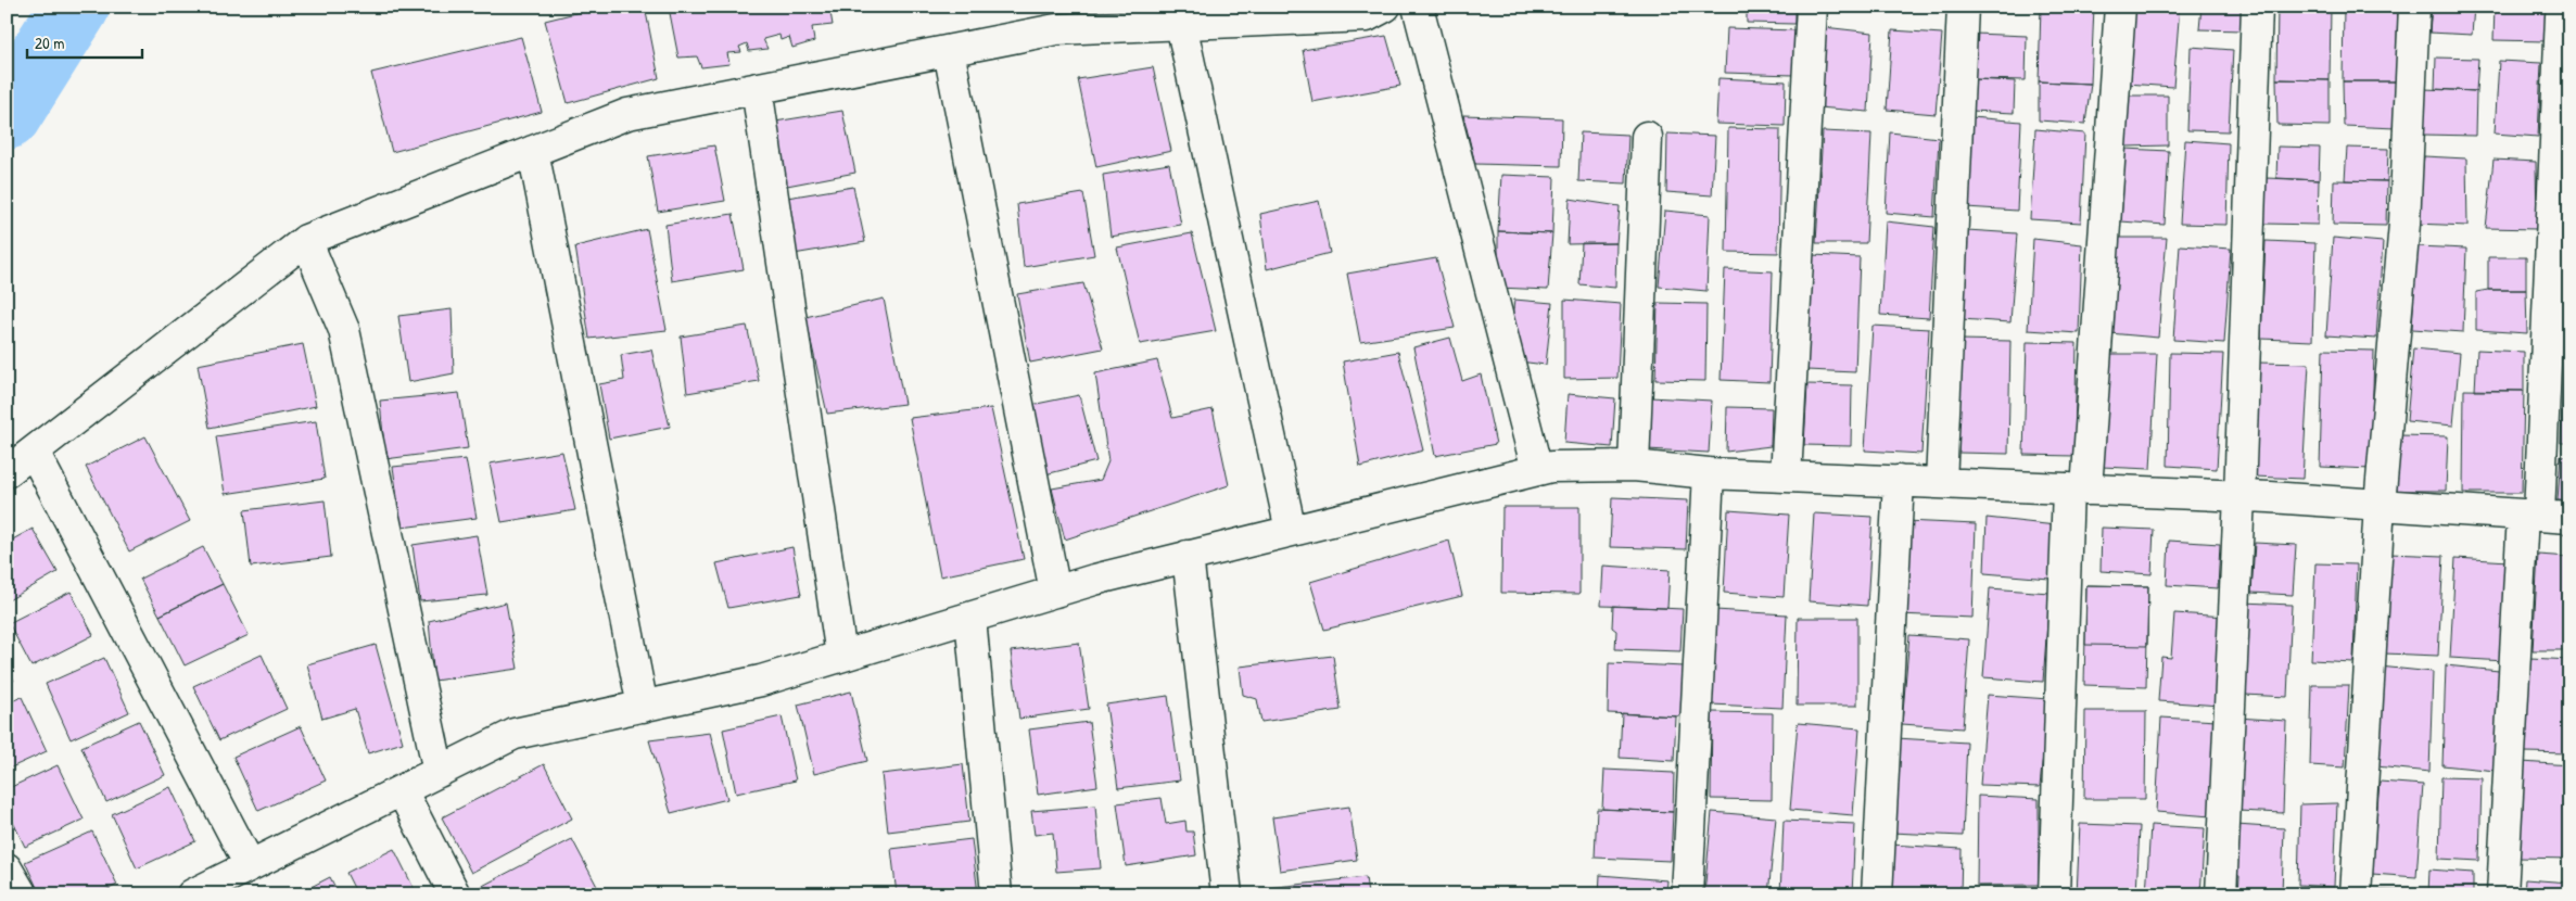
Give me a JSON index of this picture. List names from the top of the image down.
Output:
{
  "scale_bar": "20 m"
}
